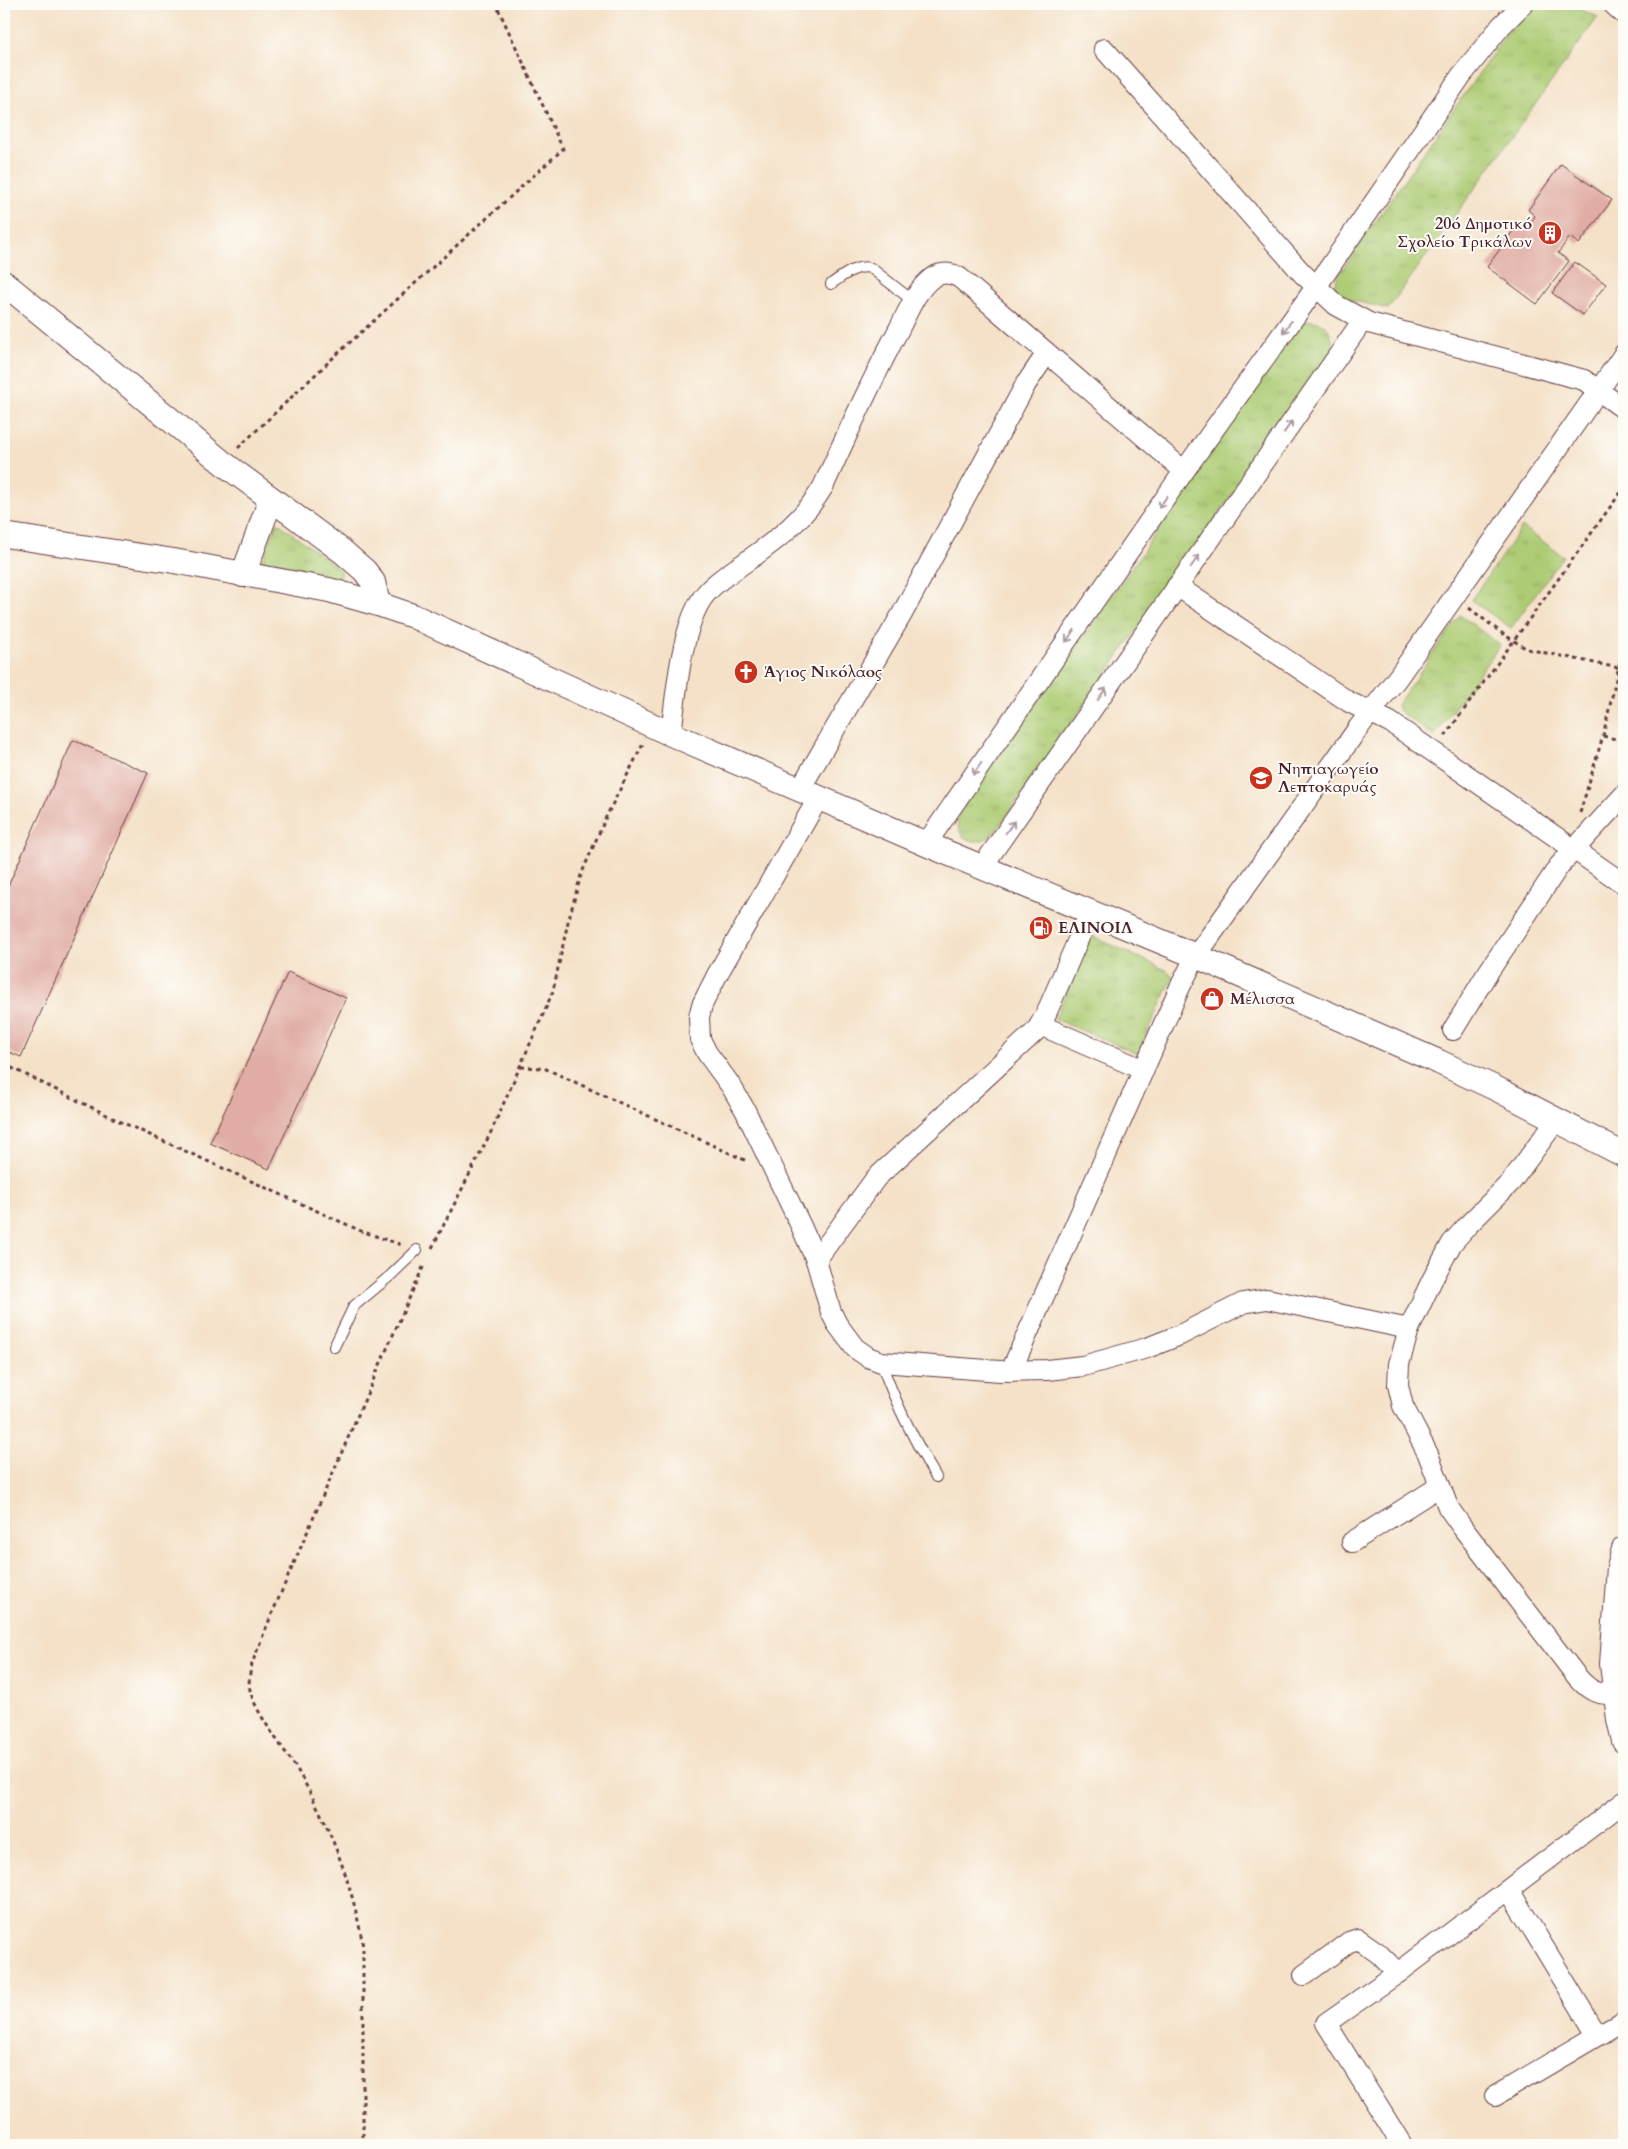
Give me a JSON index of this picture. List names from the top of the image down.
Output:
{
  "places": {
    "building": ["20ό Δημοτικό Σχολείο Τρικάλων"],
    "church": ["Άγιος Νικόλαος"],
    "school or university": ["Νηπιαγωγείο Λεπτοκαρυάς"],
    "fuel station": ["ΕΛΙΝΟΙΛ"],
    "shop": ["Μέλισσα"]
  }
}
